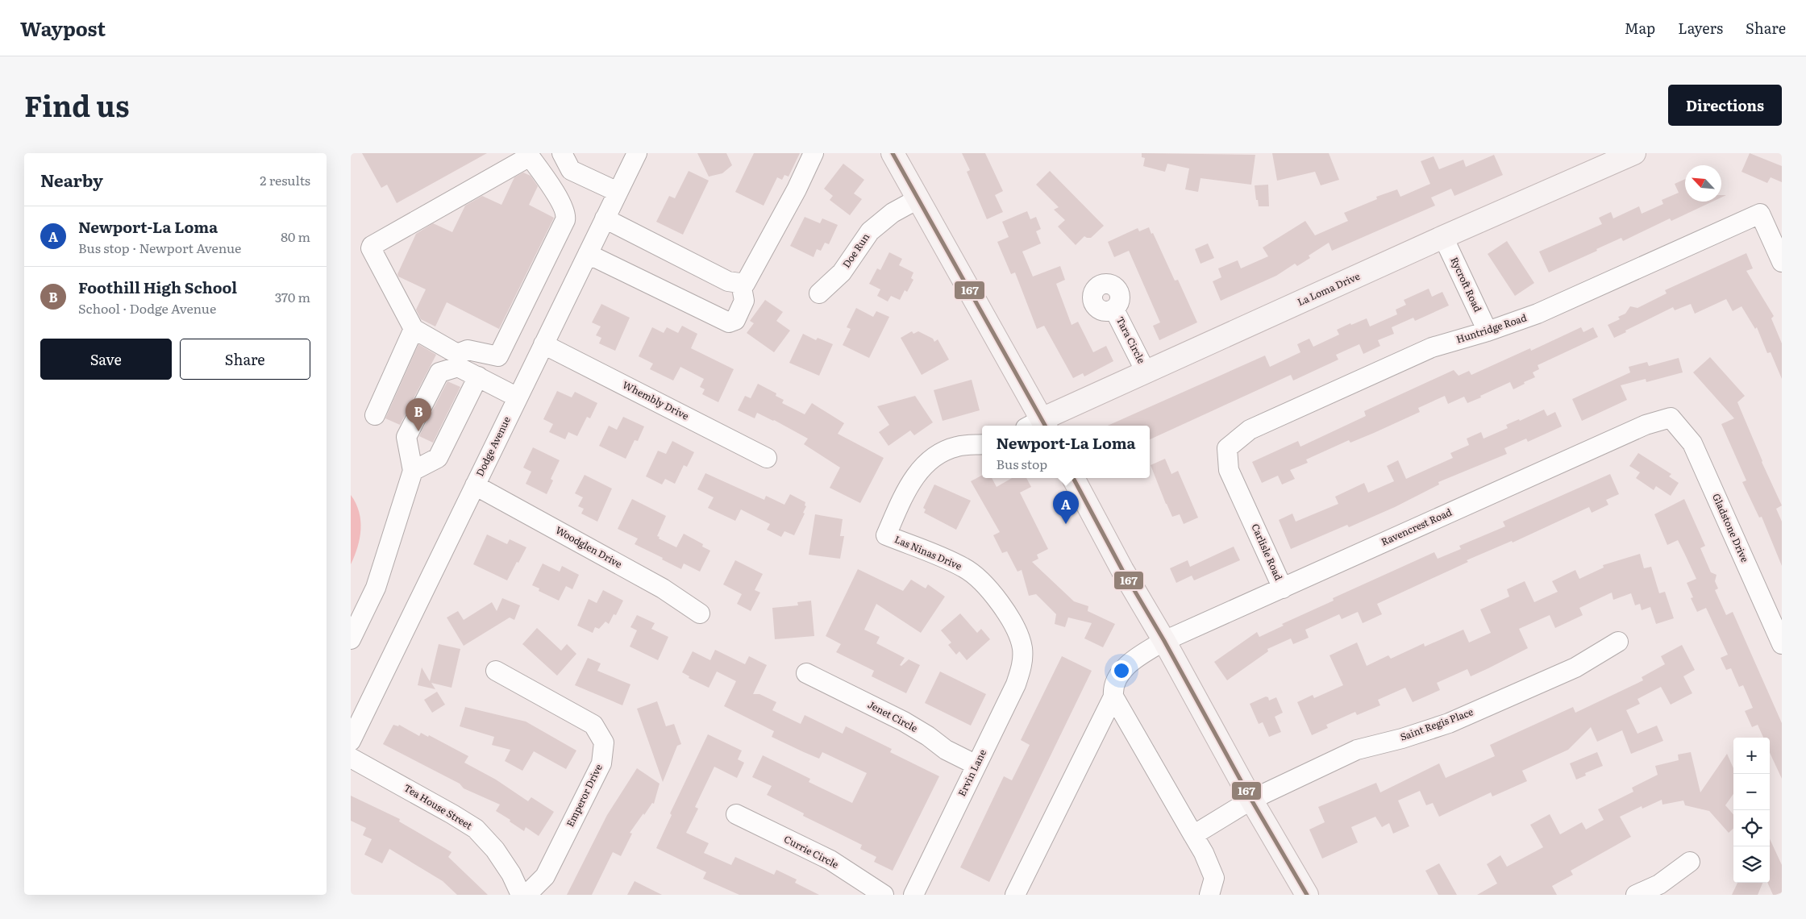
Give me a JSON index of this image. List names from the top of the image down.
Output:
{
  "streets": {
    "main road": ["La Loma Drive"],
    "street": [
      "Doe Run",
      "Rycroft Road",
      "Huntridge Road",
      "Tara Circle",
      "Whembly Drive",
      "Dodge Avenue",
      "Ravencrest Road",
      "Gladstone Drive",
      "Woodglen Drive",
      "Carlisle Road",
      "Las Ninas Drive",
      "Jenet Circle",
      "Saint Regis Place",
      "Ervin Lane",
      "Emperor Drive",
      "Tea House Street",
      "Currie Circle"
    ]
  },
  "crossings": [
    ["Rycroft Road", "La Loma Drive"],
    ["Rycroft Road", "Huntridge Road"],
    ["La Loma Drive", "Tara Circle"],
    ["Huntridge Road", "Carlisle Road"],
    ["Whembly Drive", "Dodge Avenue"],
    ["Dodge Avenue", "Woodglen Drive"],
    ["Ravencrest Road", "Gladstone Drive"],
    ["Ravencrest Road", "Carlisle Road"],
    ["Las Ninas Drive", "Ervin Lane"],
    ["Jenet Circle", "Ervin Lane"]
  ],
  "lines": ["transit line 167"],
  "north": "top left",
  "page": {
    "header": "Waypost",
    "nav": ["Map", "Layers", "Share"],
    "title": "Find us",
    "buttons": [
      "Directions",
      ["Save", "Share"]
    ],
    "heading": ["Nearby", "2 results"],
    "list": [
      {
        "mark": "A",
        "name": "Newport-La Loma",
        "note": "Bus stop · Newport Avenue",
        "value": "80 m"
      },
      {
        "mark": "B",
        "name": "Foothill High School",
        "note": "School · Dodge Avenue",
        "value": "370 m"
      }
    ],
    "pins": ["B", "A"],
    "popup": ["Newport-La Loma", "Bus stop"],
    "map_buttons": ["+", "−"]
  }
}
